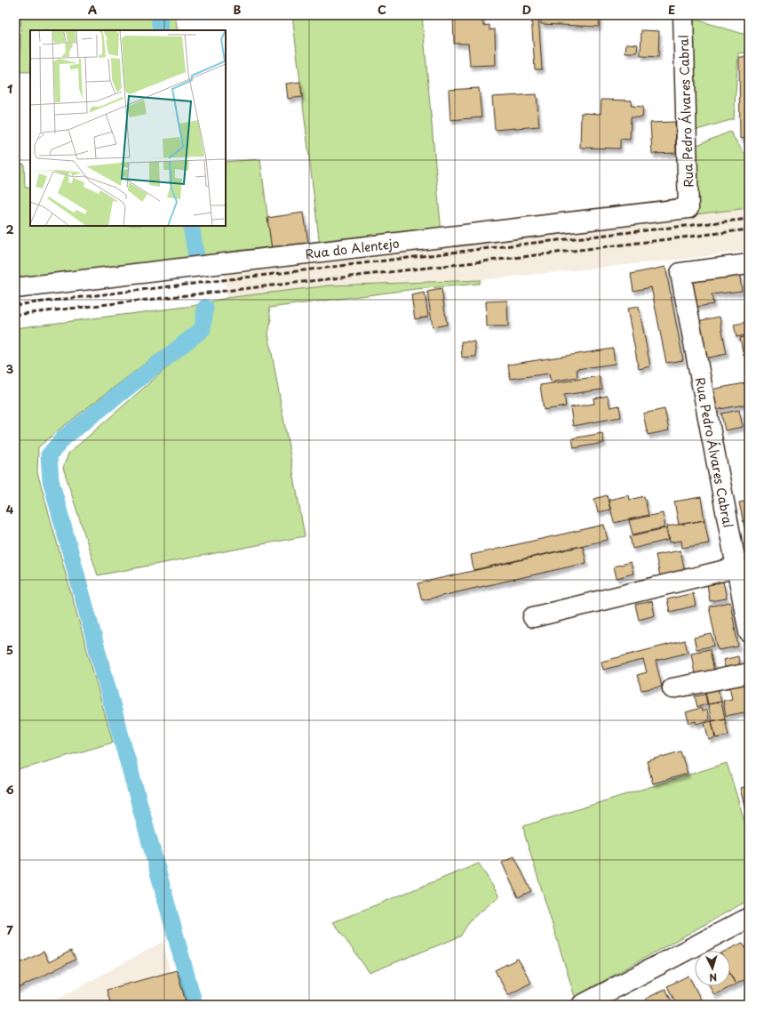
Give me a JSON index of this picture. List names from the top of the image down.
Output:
{
  "streets": {
    "street": ["Rua Pedro Álvares Cabral", "Rua do Alentejo"]
  },
  "crossings": [
    ["Rua Pedro Álvares Cabral", "Rua do Alentejo"]
  ],
  "north": "bottom",
  "grid": {
    "columns": [
      "A",
      "B",
      "C",
      "D",
      "E"
    ],
    "rows": [
      "1",
      "2",
      "3",
      "4",
      "5",
      "6",
      "7"
    ]
  }
}
